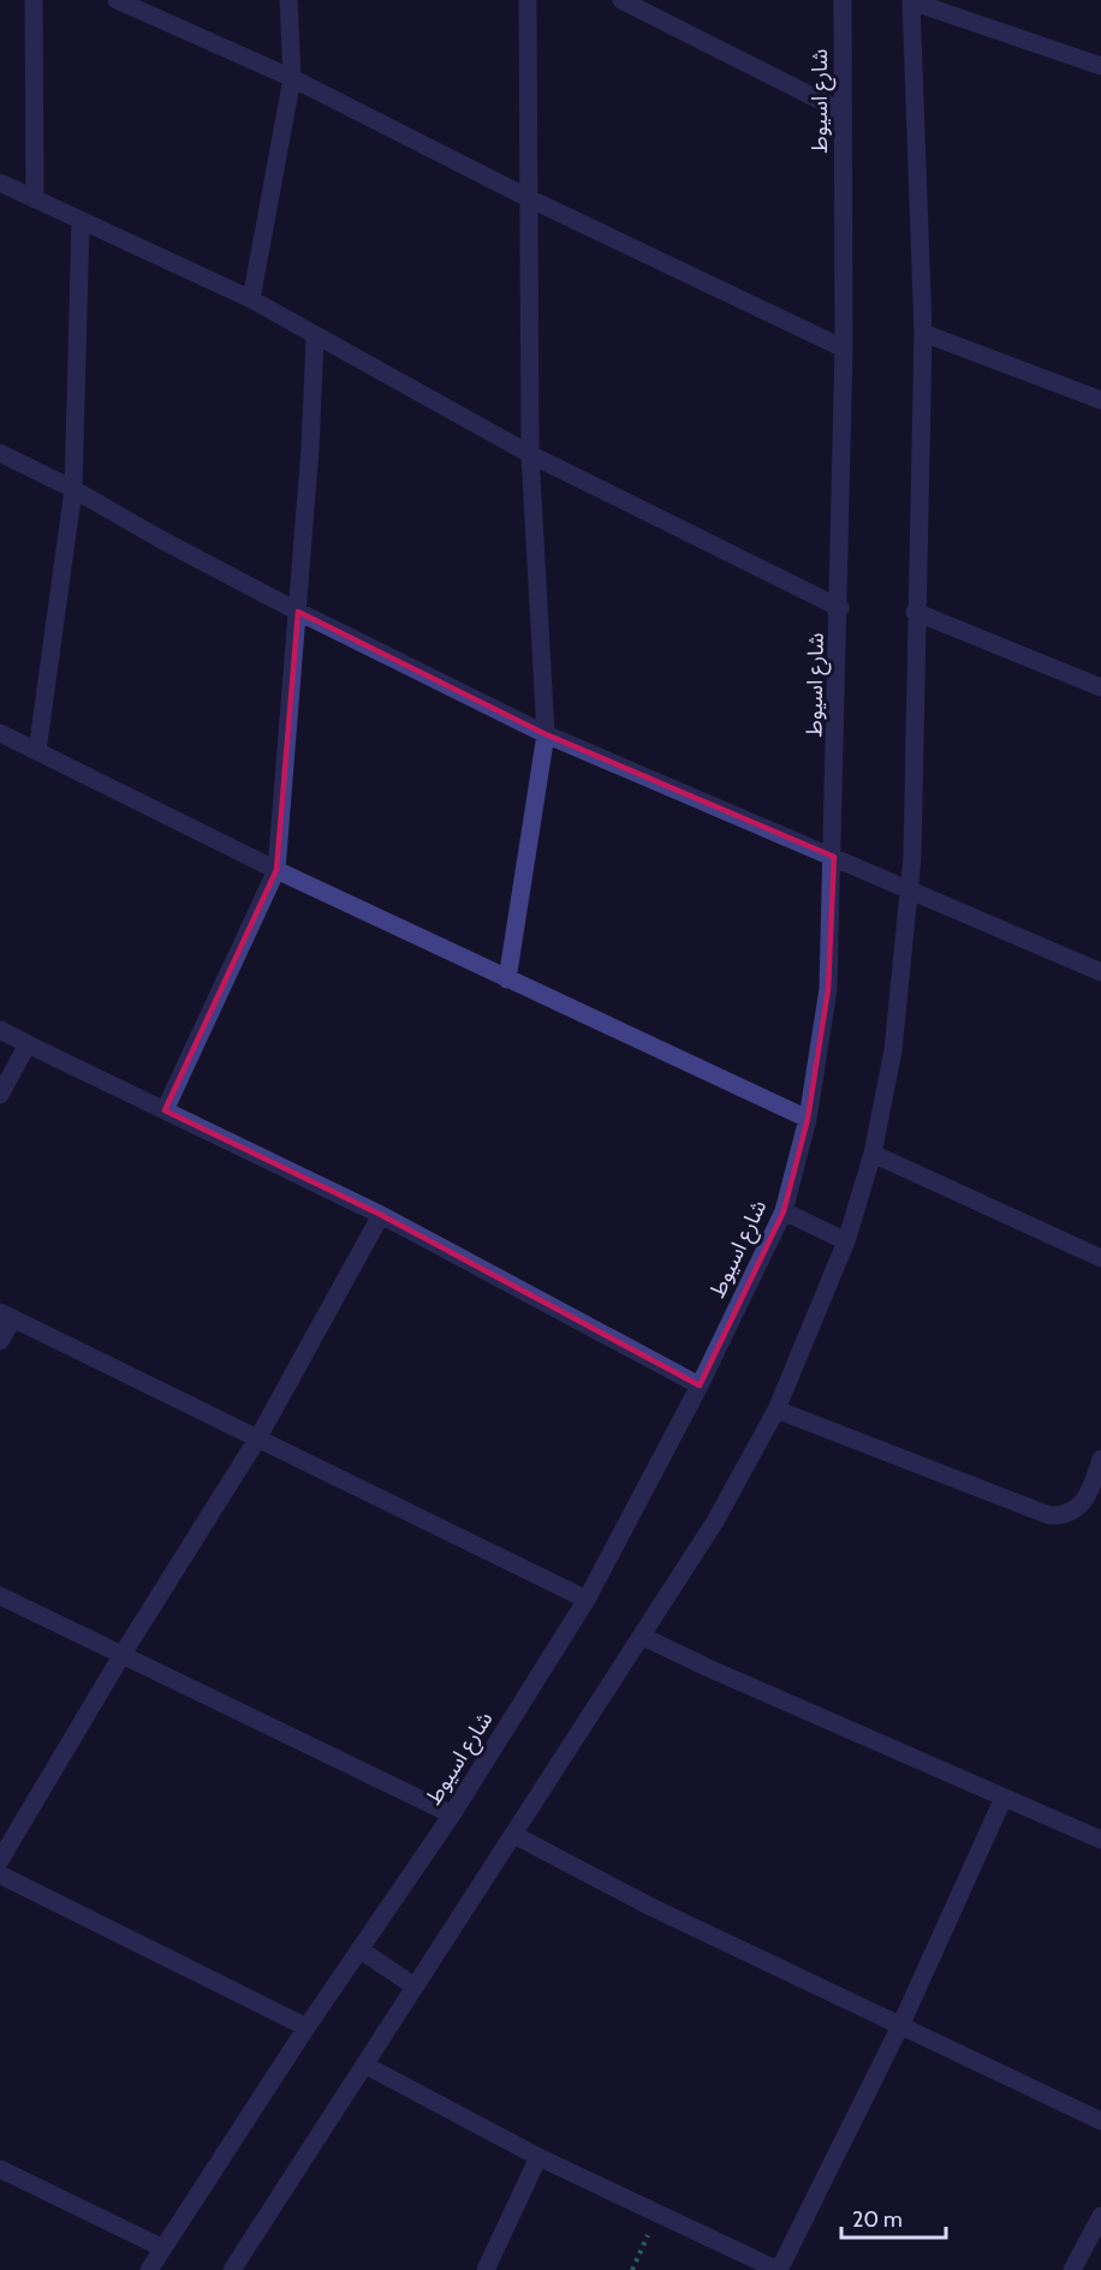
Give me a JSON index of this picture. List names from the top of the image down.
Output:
{
  "streets": {
    "street": ["شارع اسيوط"]
  },
  "scale_bar": "20 m"
}
